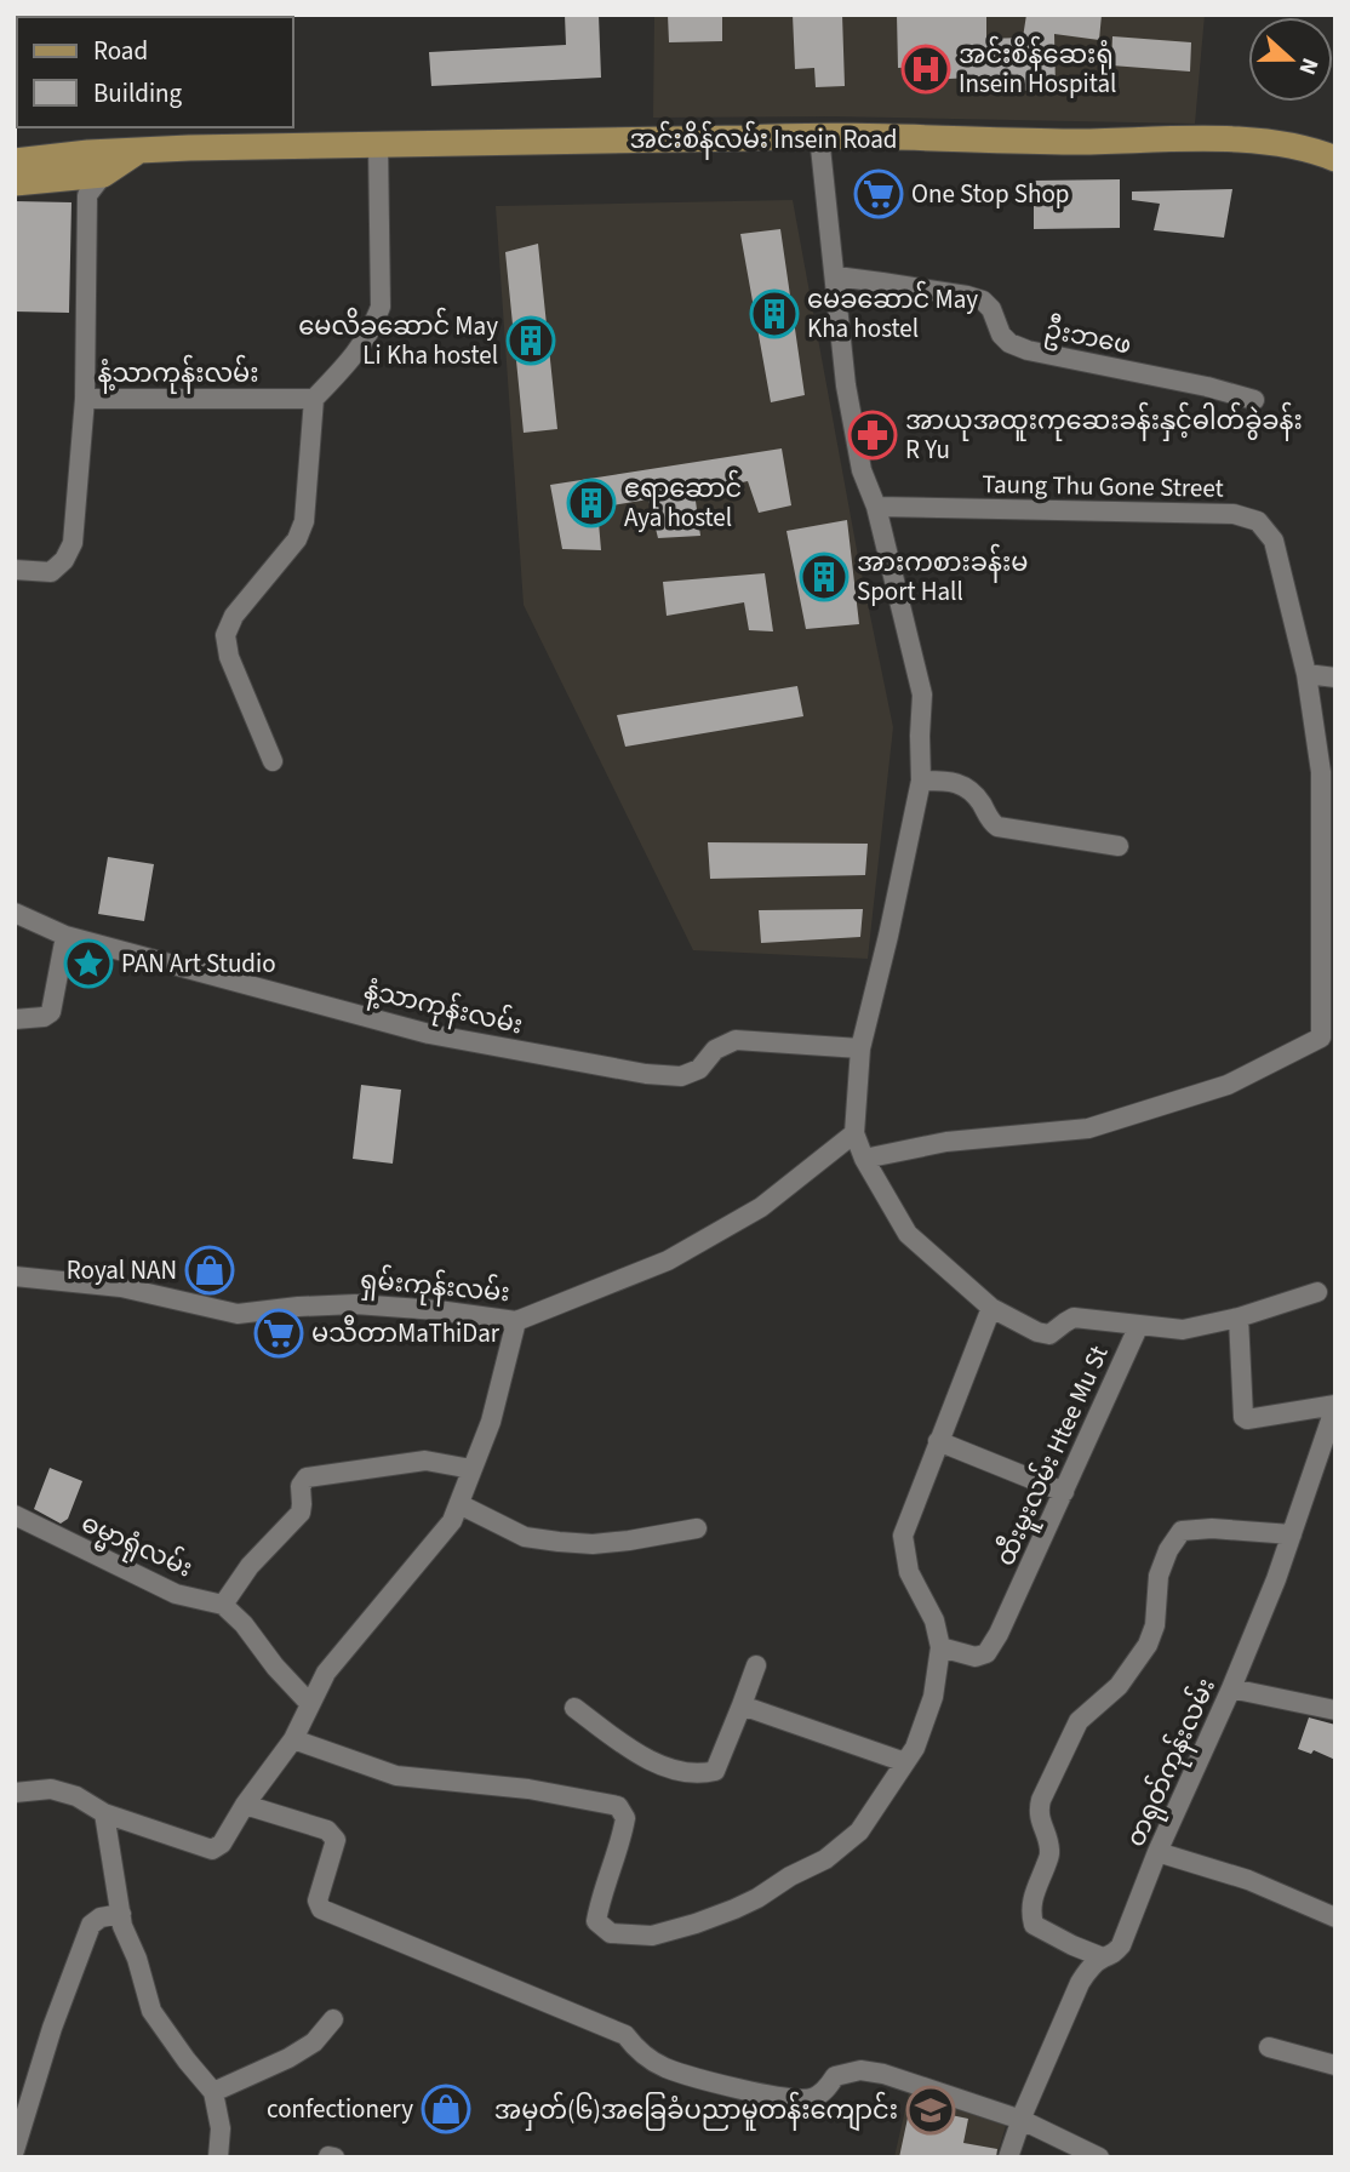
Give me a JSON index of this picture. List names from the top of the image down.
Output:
{
  "streets": {
    "main road": ["အင်းစိန်လမ်း Insein Road"],
    "street": [
      "ဦးဘဖေ",
      "နံ့သာကုန်းလမ်း",
      "Taung Thu Gone Street",
      "ရှမ်းကုန်းလမ်း",
      "ထီးမူးလမ်း Htee Mu St",
      "ဓမ္မာရုံလမ်း",
      "တရုတ်ကုန်းလမ်း"
    ]
  },
  "places": {
    "hospital": ["အင်းစိန်ဆေးရုံ Insein Hospital"],
    "supermarket": ["One Stop Shop", "မသီတာMaThiDar"],
    "building": [
      "မေခဆောင် May Kha hostel",
      "မေလိခဆောင် May Li Kha hostel",
      "ဧရာဆောင် Aya hostel",
      "အားကစားခန်းမ Sport Hall"
    ],
    "pharmacy": ["အာယုအထူးကုဆေးခန်းနှင့်ဓါတ်ခွဲခန်း R Yu"],
    "place": ["PAN Art Studio"],
    "shop": ["Royal NAN", "confectionery"],
    "school or university": ["အမှတ်(၆)အခြေခံပညာမူတန်းကျောင်း"]
  },
  "legend": ["Road", "Building"],
  "north": "right"
}
